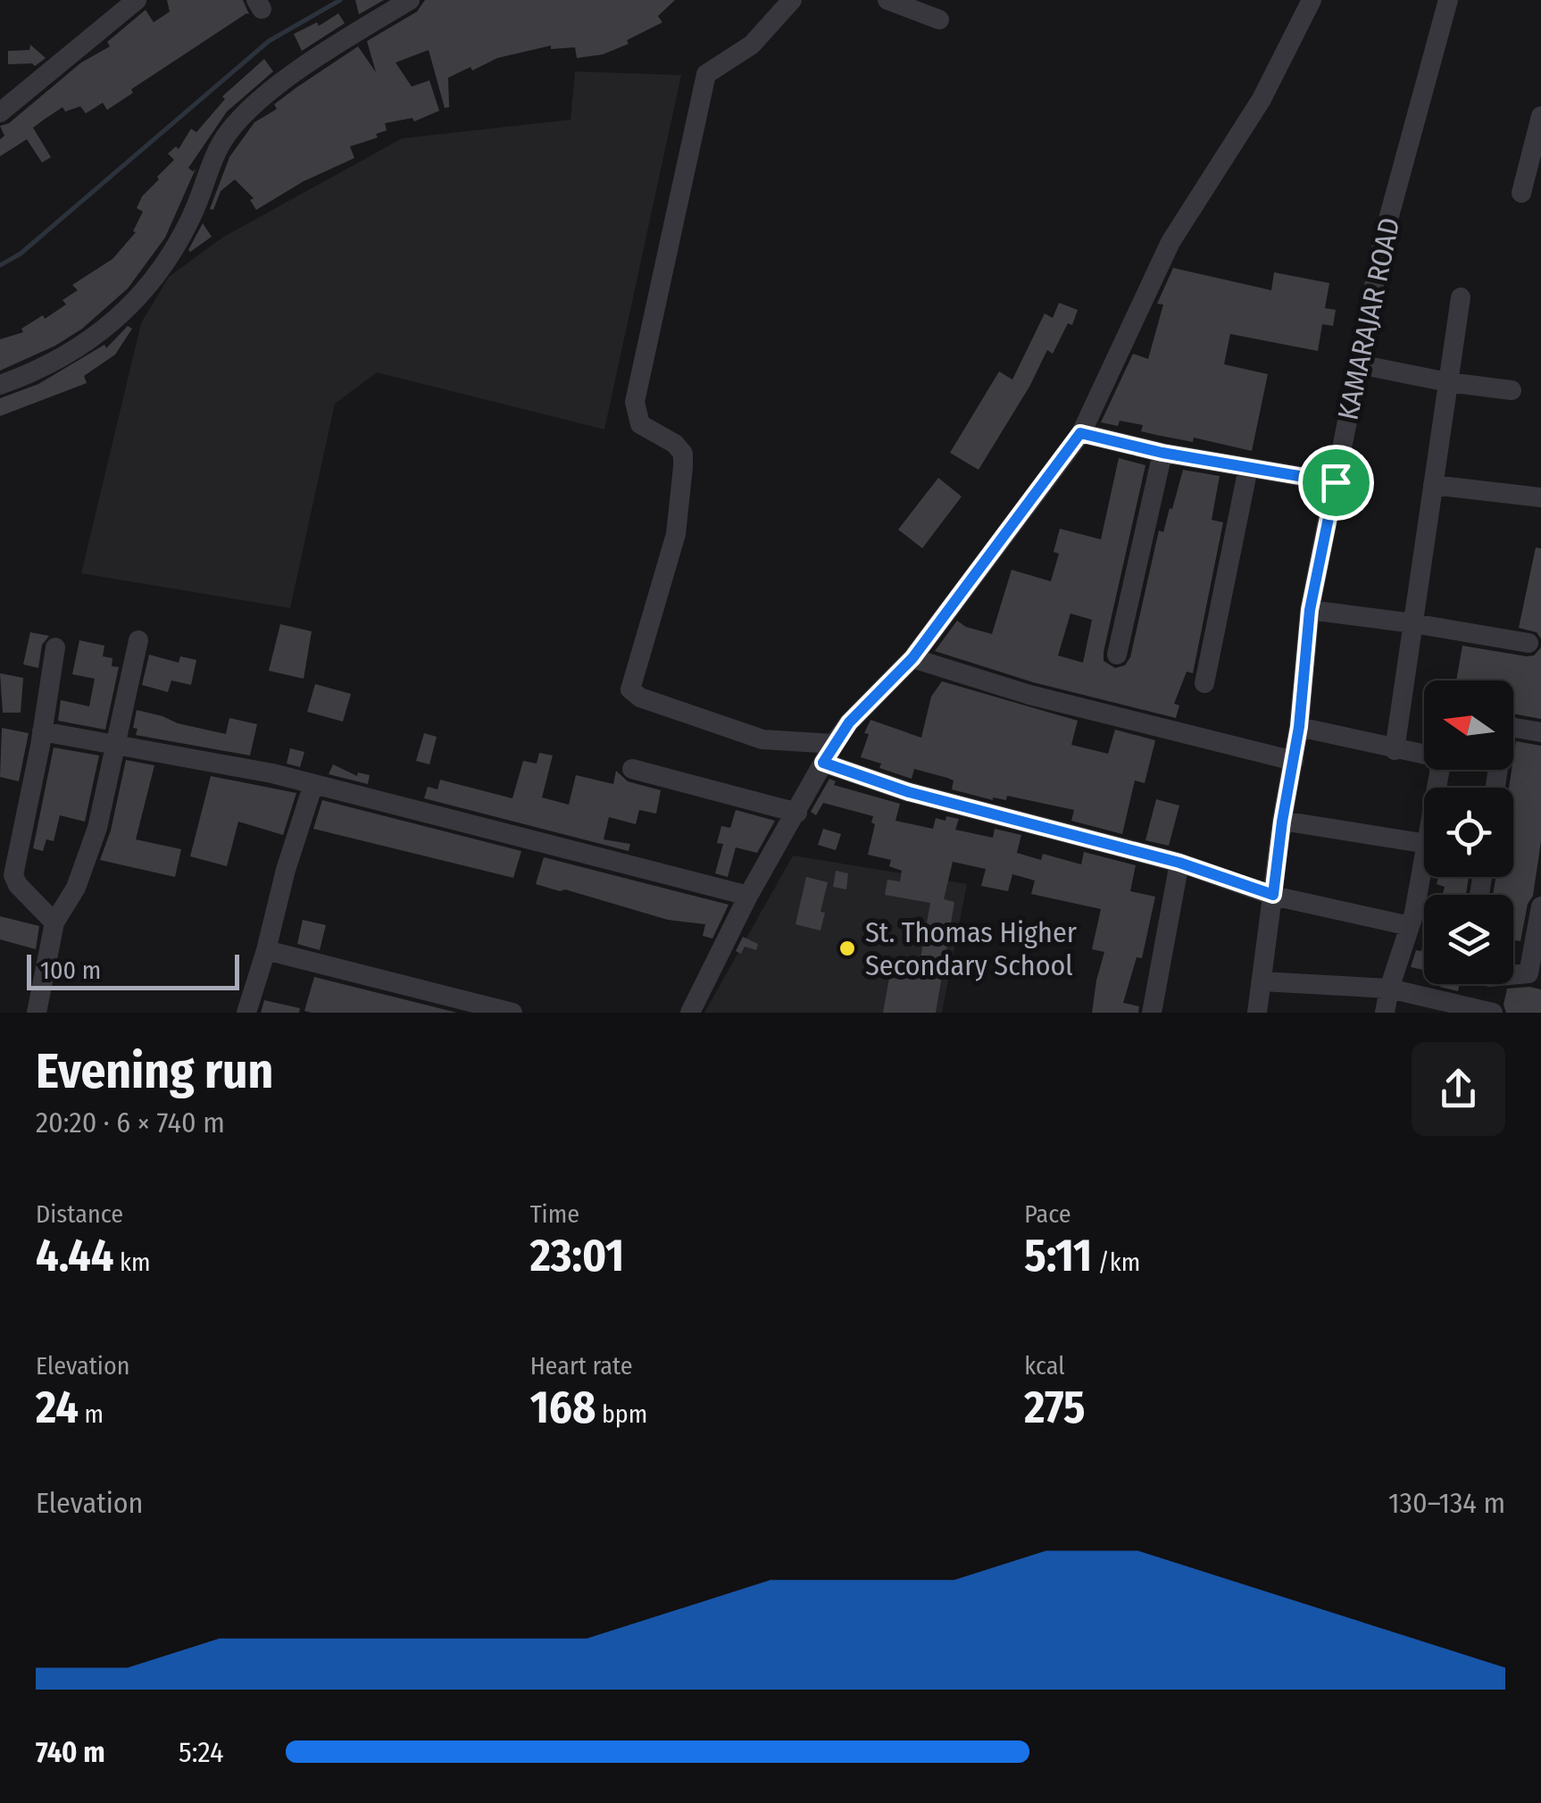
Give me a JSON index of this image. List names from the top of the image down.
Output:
{
  "streets": {
    "street": ["KAMARAJAR ROAD"]
  },
  "places": ["St. Thomas Higher Secondary School"],
  "scale_bar": "100 m",
  "north": "left",
  "page": {
    "scale": "100 m",
    "heading": ["Evening run", "20:20 · 6 × 740 m"],
    "stats": [
      ["Distance", "4.44 km"],
      ["Time", "23:01"],
      ["Pace", "5:11 /km"],
      ["Elevation", "24 m"],
      ["Heart rate", "168 bpm"],
      ["kcal", "275"]
    ],
    "chart": ["Elevation", "130–134 m"],
    "list": [
      {
        "name": "740 m",
        "note": "5:24"
      }
    ]
  }
}
